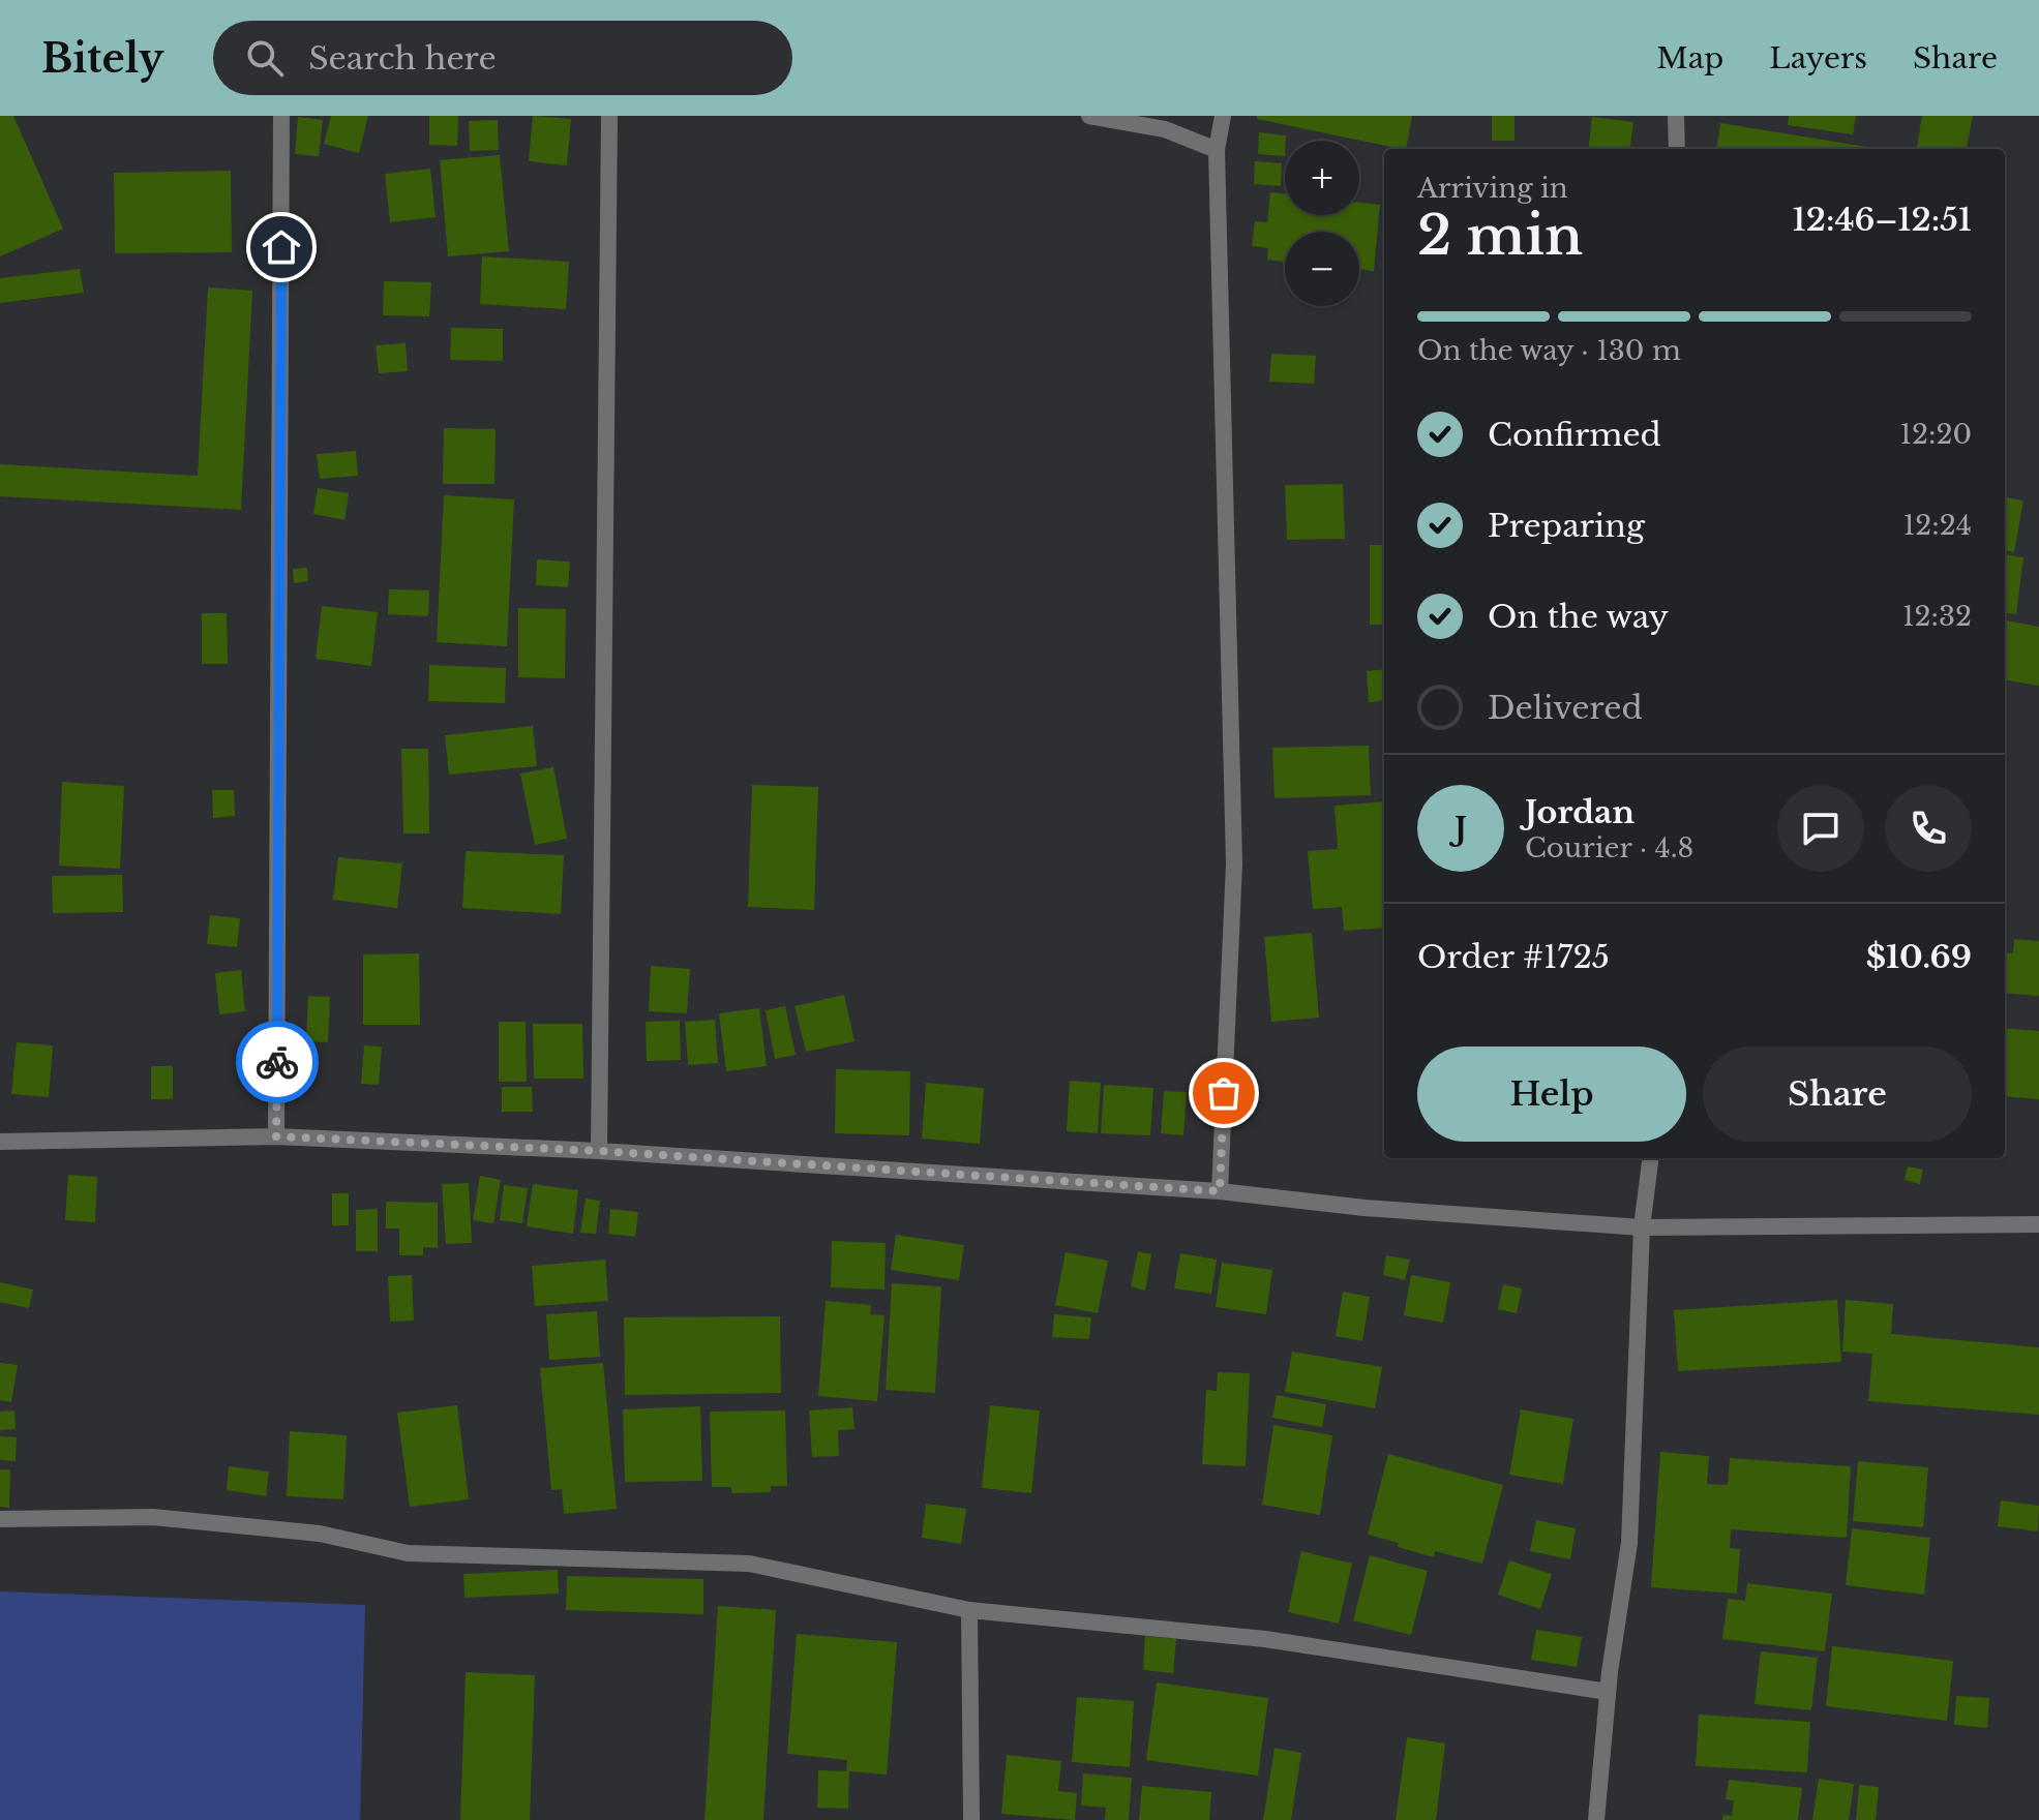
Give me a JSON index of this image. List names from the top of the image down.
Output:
{
  "page": {
    "header": "Bitely",
    "search": "Search here",
    "nav": ["Map", "Layers", "Share"],
    "map_buttons": ["+", "−"],
    "heading": ["2 min", "Arriving in", "12:46–12:51"],
    "panel": [
      "Jordan",
      "Courier · 4.8",
      "Order #1725",
      "$10.69"
    ],
    "bar": "On the way · 130 m",
    "list": [
      ["Confirmed", "12:20"],
      ["Preparing", "12:24"],
      ["On the way", "12:32"],
      "Delivered"
    ],
    "round": "J",
    "buttons": ["Help", "Share"]
  }
}
